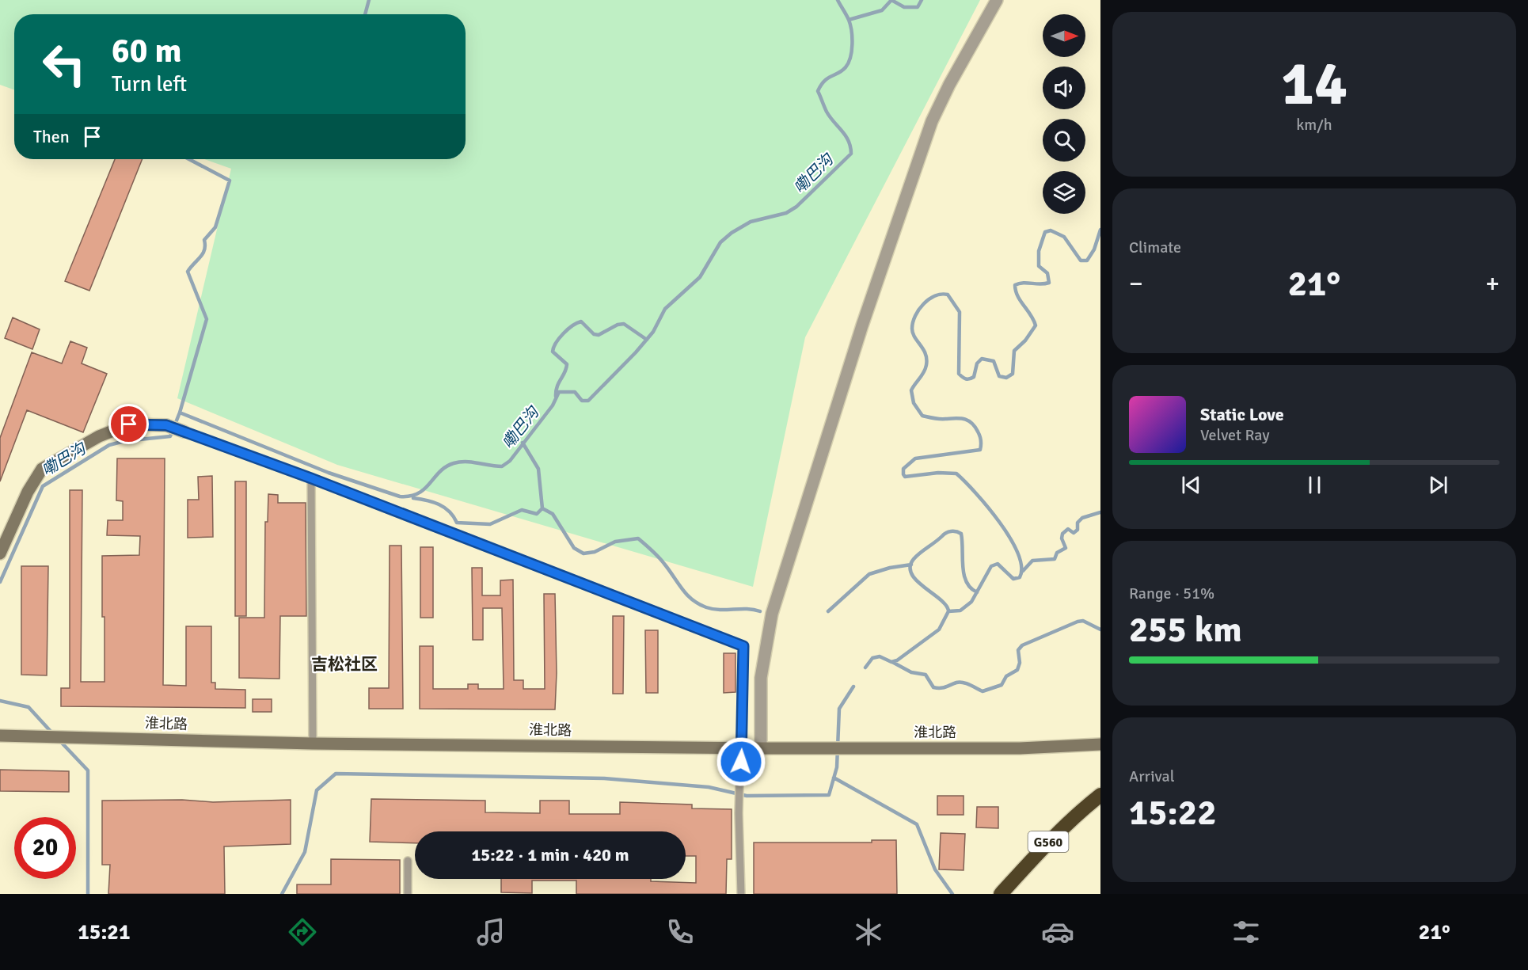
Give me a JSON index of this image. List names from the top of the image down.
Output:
{
  "streets": {
    "highway": ["G560"],
    "street": ["淮北路"]
  },
  "districts": ["吉松社区"],
  "water": ["嘞巴沟"],
  "north": "right",
  "page": {
    "tile": [
      ["14", "km/h"],
      "Climate",
      ["Range · 51%", "255 km"],
      ["Arrival", "15:22"]
    ],
    "turn": ["60 m", "Turn left"],
    "then": "Then",
    "heat": ["−", "21°", "+"],
    "song": ["Static Love", "Velvet Ray"],
    "limit": "20",
    "trip": "15:22 · 1 min · 420 m",
    "tabs": ["15:21", "21°"]
  }
}
